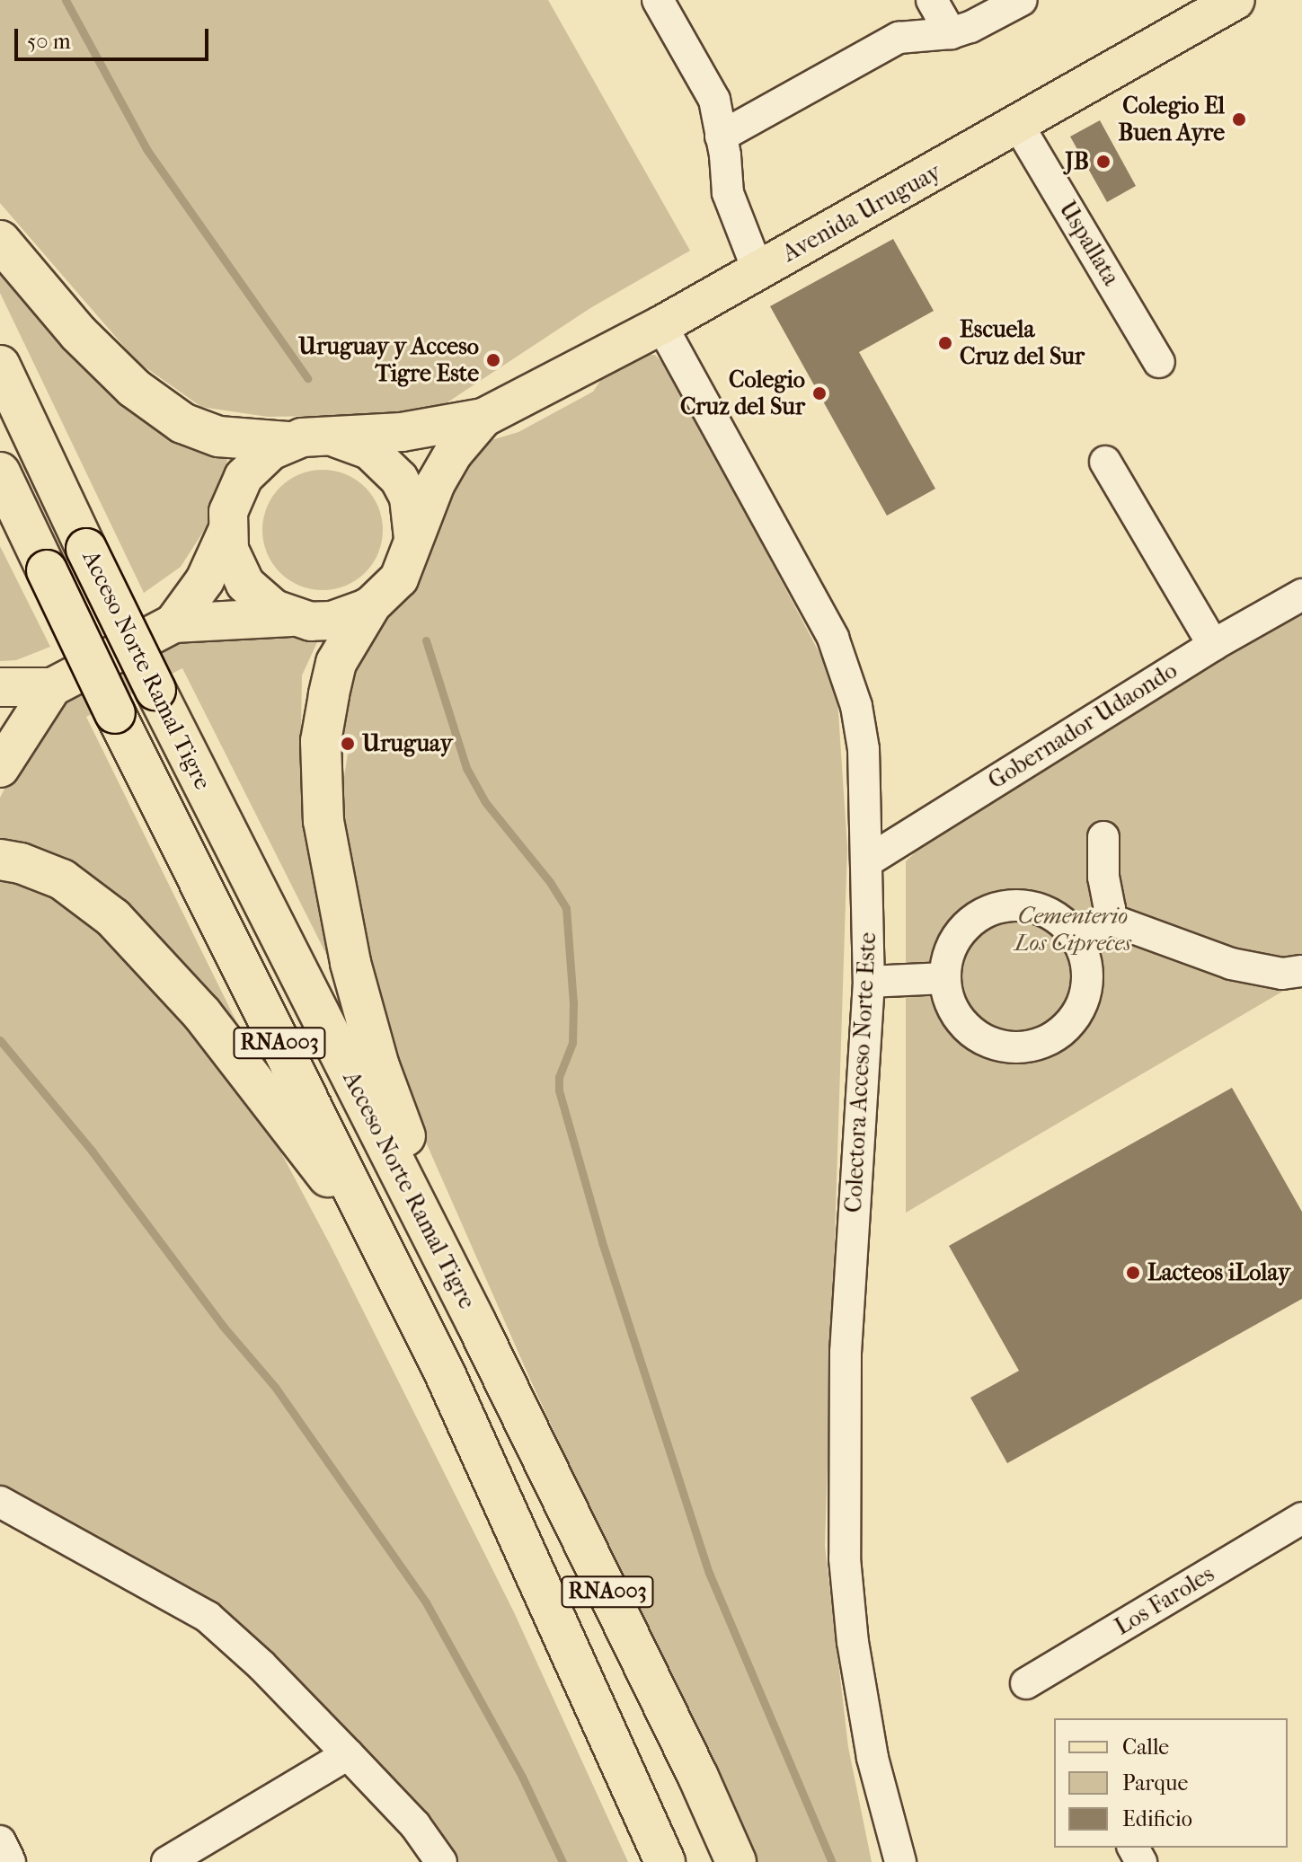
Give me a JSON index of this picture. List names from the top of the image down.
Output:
{
  "streets": {
    "highway": ["Acceso Norte Ramal Tigre", "RNA003"],
    "main road": ["Avenida Uruguay"],
    "street": [
      "Uspallata",
      "Gobernador Udaondo",
      "Colectora Acceso Norte Este",
      "Los Faroles"
    ]
  },
  "crossings": [
    ["Avenida Uruguay", "Uspallata"],
    ["Avenida Uruguay", "Colectora Acceso Norte Este"],
    ["Gobernador Udaondo", "Colectora Acceso Norte Este"]
  ],
  "parks": ["Cementerio Los Cipreces"],
  "places": [
    "Colegio El Buen Ayre",
    "JB",
    "Escuela Cruz del Sur",
    "Uruguay y Acceso Tigre Este",
    "Colegio Cruz del Sur",
    "Uruguay",
    "Lacteos iLolay"
  ],
  "legend": ["Calle", "Parque", "Edificio"],
  "scale_bar": "50 m"
}
